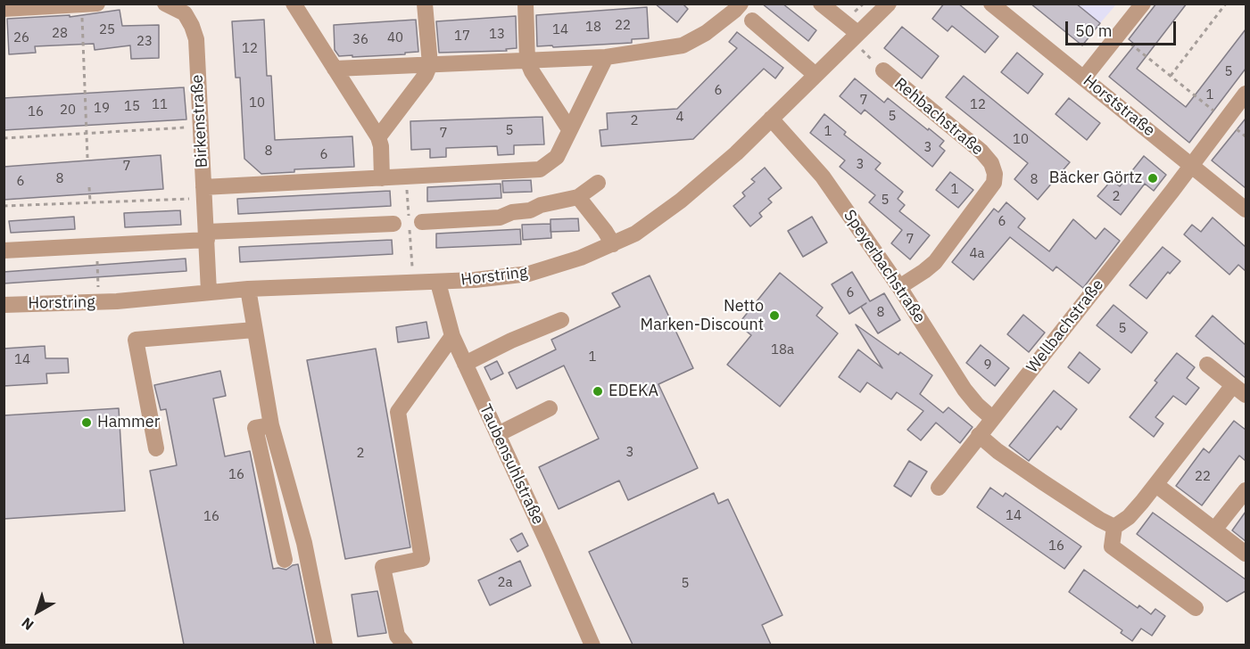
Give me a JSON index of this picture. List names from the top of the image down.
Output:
{
  "streets": {
    "street": [
      "Horststraße",
      "Rehbachstraße",
      "Birkenstraße",
      "Speyerbachstraße",
      "Horstring",
      "Wellbachstraße",
      "Taubensuhlstraße"
    ]
  },
  "crossings": [
    ["Horststraße", "Wellbachstraße"],
    ["Rehbachstraße", "Speyerbachstraße"],
    ["Birkenstraße", "Horstring"],
    ["Speyerbachstraße", "Horstring"],
    ["Speyerbachstraße", "Wellbachstraße"],
    ["Horstring", "Taubensuhlstraße"]
  ],
  "places": [
    "Bäcker Görtz",
    "Netto Marken-Discount",
    "EDEKA",
    "Hammer"
  ],
  "house_numbers": [
    "22",
    "18",
    "25",
    "14",
    "28",
    "13",
    "17",
    "26",
    "40",
    "36",
    "23",
    "12",
    "5",
    "6",
    "1",
    "7",
    "10",
    "11",
    "12",
    "15",
    "19",
    "20",
    "16",
    "5",
    "4",
    "2",
    "5",
    "1",
    "7",
    "10",
    "3",
    "8",
    "6",
    "3",
    "7",
    "8",
    "8",
    "6",
    "1",
    "2",
    "5",
    "6",
    "7",
    "4a",
    "6",
    "8",
    "5",
    "18a",
    "1",
    "14",
    "9",
    "3",
    "2",
    "16",
    "22",
    "14",
    "16",
    "16",
    "2a",
    "5"
  ],
  "scale_bar": "50 m",
  "north": "bottom left"
}
